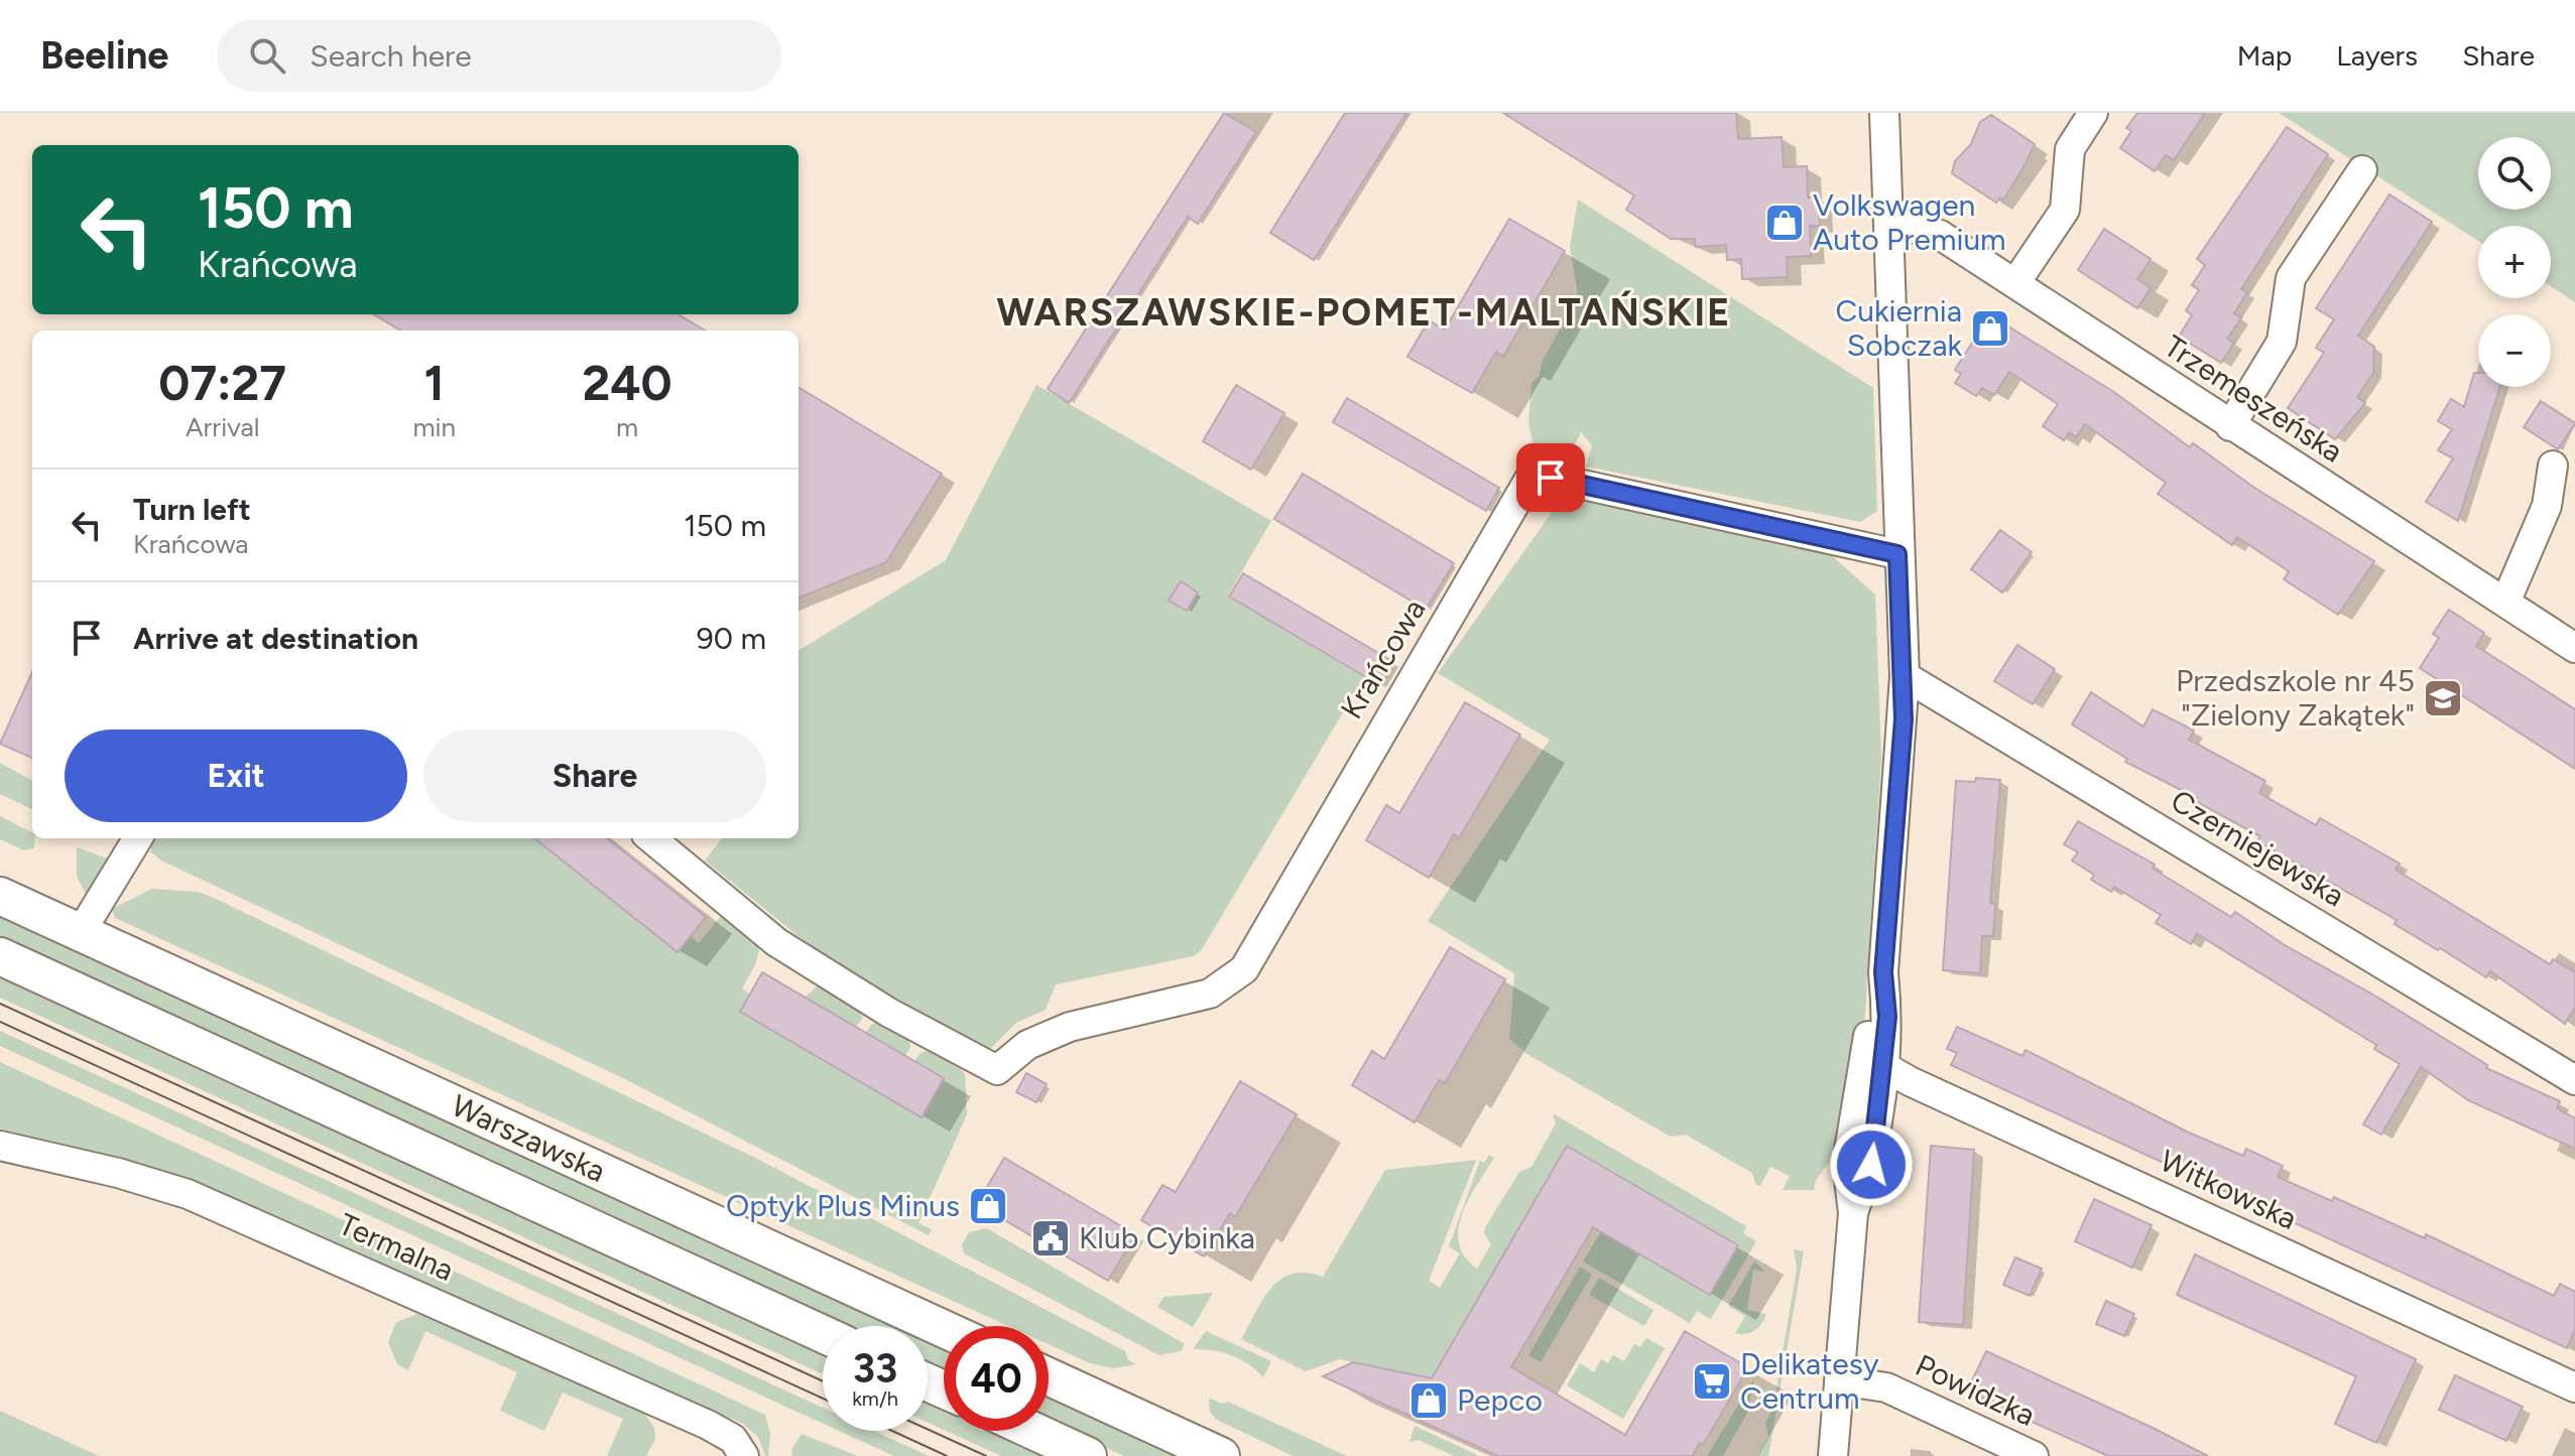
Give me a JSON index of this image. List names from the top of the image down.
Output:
{
  "streets": {
    "main road": ["Warszawska"],
    "street": [
      "Trzemeszeńska",
      "Krańcowa",
      "Czerniejewska",
      "Witkowska",
      "Termalna",
      "Powidzka"
    ]
  },
  "districts": ["WARSZAWSKIE-POMET-MALTAŃSKIE"],
  "places": {
    "shop": [
      "Volkswagen Auto Premium",
      "Cukiernia Sobczak",
      "Optyk Plus Minus",
      "Pepco"
    ],
    "school or university": ["Przedszkole nr 45 \"Zielony Zakątek\""],
    "public building": ["Klub Cybinka"],
    "supermarket": ["Delikatesy Centrum"]
  },
  "page": {
    "header": "Beeline",
    "search": "Search here",
    "nav": ["Map", "Layers", "Share"],
    "map_buttons": ["+", "−"],
    "turn": ["150 m", "Krańcowa"],
    "eta": [
      "07:27",
      "Arrival",
      "1",
      "min",
      "240",
      "m"
    ],
    "list": [
      {
        "name": "Turn left",
        "note": "Krańcowa",
        "value": "150 m"
      },
      {
        "name": "Arrive at destination",
        "value": "90 m"
      }
    ],
    "buttons": ["Exit", "Share"],
    "speed": "33 km/h",
    "limit": "40"
  }
}
